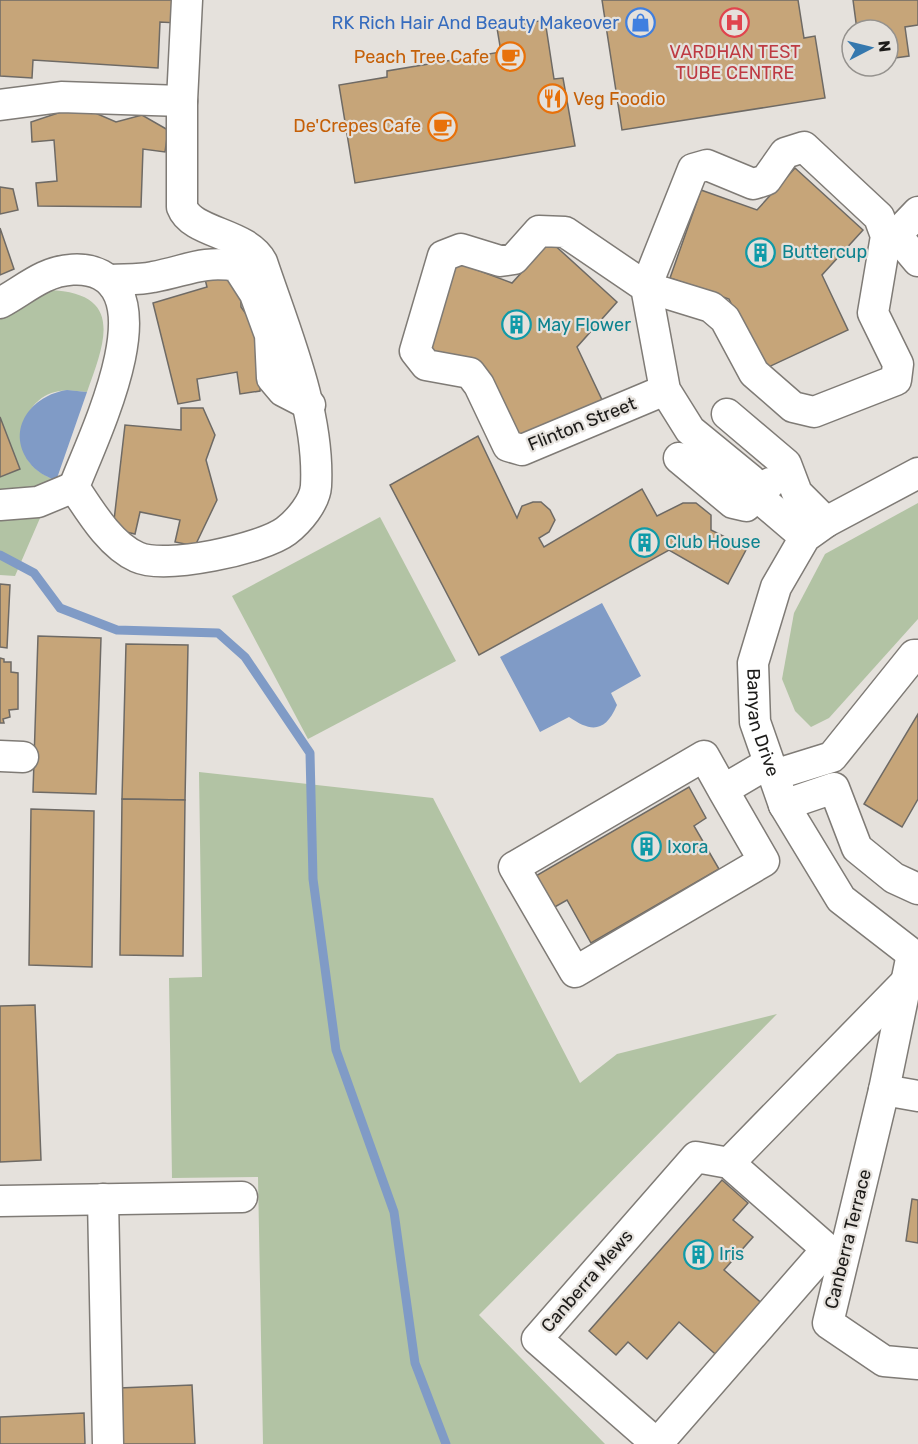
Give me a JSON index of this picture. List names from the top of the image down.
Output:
{
  "streets": {
    "street": [
      "Flinton Street",
      "Banyan Drive",
      "Canberra Terrace",
      "Canberra Mews"
    ]
  },
  "crossings": [
    ["Banyan Drive", "Canberra Terrace"]
  ],
  "places": {
    "shop": ["RK Rich Hair And Beauty Makeover"],
    "hospital": ["VARDHAN TEST TUBE CENTRE"],
    "cafe": ["Peach Tree Cafe", "De'Crepes Cafe"],
    "restaurant": ["Veg Foodio"],
    "building": [
      "Buttercup",
      "May Flower",
      "Club House",
      "Ixora",
      "Iris"
    ]
  },
  "north": "right"
}
